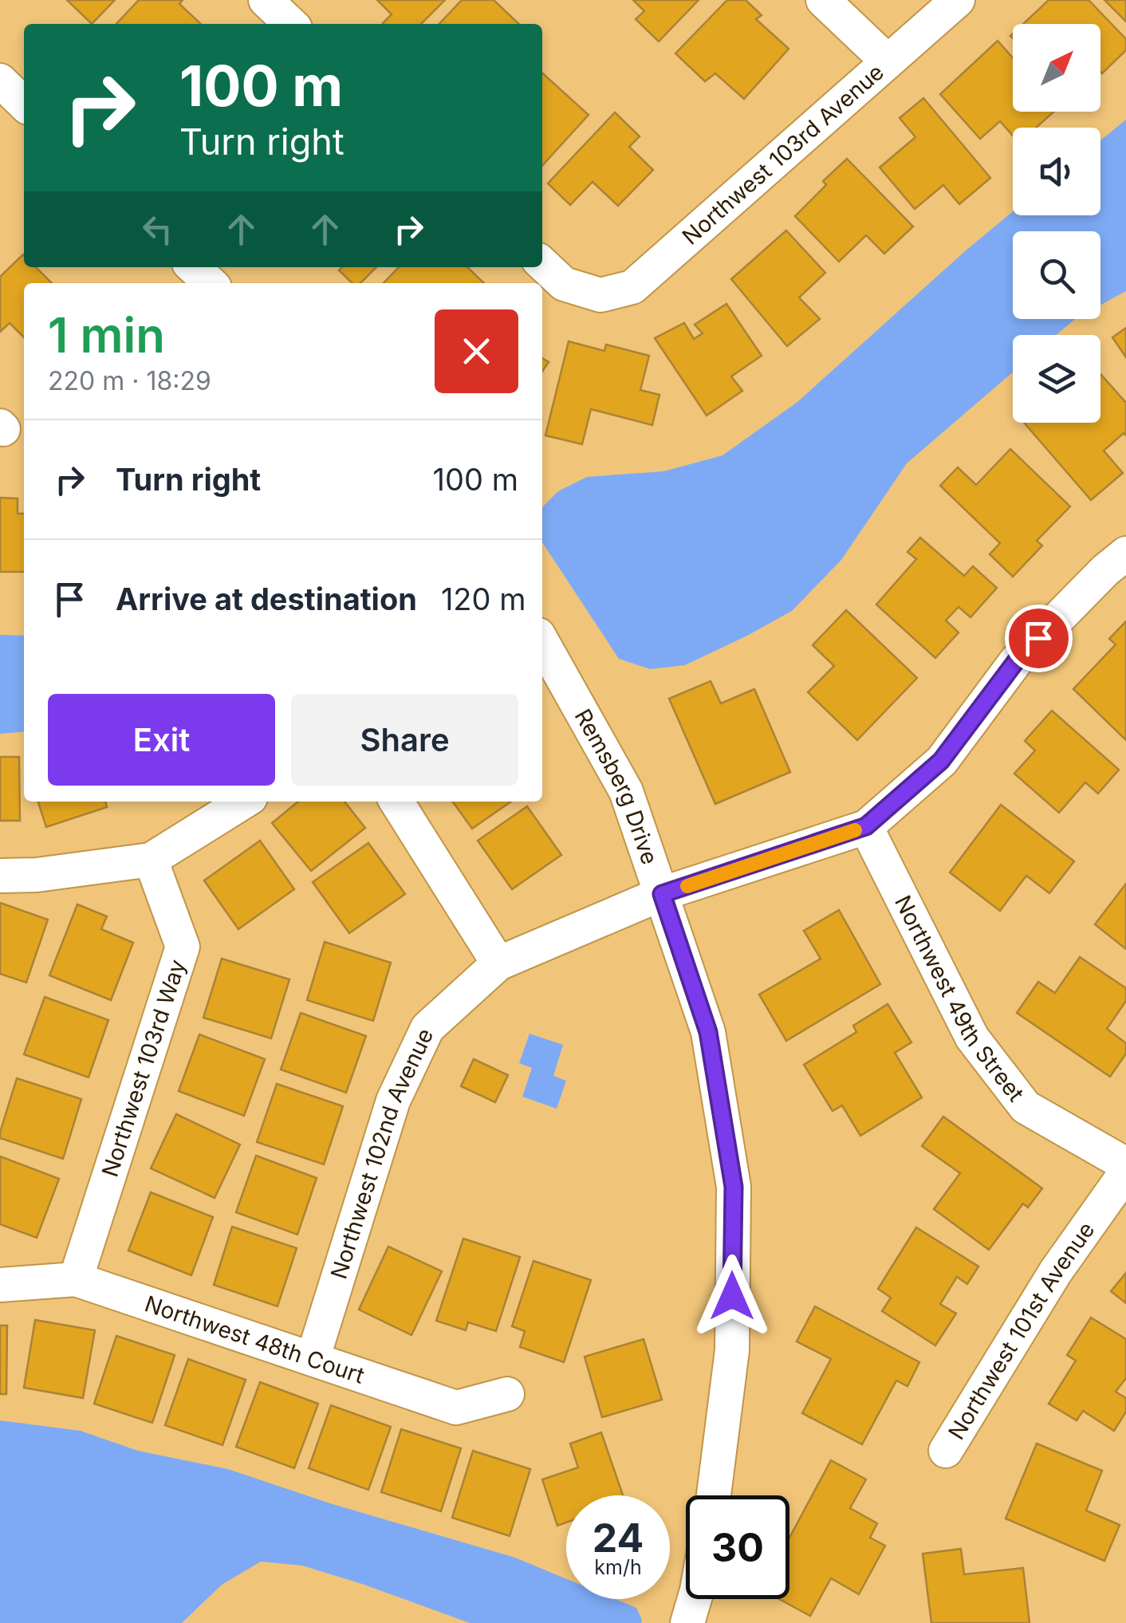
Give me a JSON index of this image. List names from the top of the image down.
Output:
{
  "streets": {
    "street": [
      "Northwest 103rd Avenue",
      "Remsberg Drive",
      "Northwest 49th Street",
      "Northwest 103rd Way",
      "Northwest 102nd Avenue",
      "Northwest 101st Avenue",
      "Northwest 48th Court"
    ]
  },
  "crossings": [
    ["Remsberg Drive", "Northwest 102nd Avenue"],
    ["Northwest 49th Street", "Northwest 102nd Avenue"],
    ["Northwest 103rd Way", "Northwest 48th Court"],
    ["Northwest 102nd Avenue", "Northwest 48th Court"]
  ],
  "north": "top right",
  "page": {
    "turn": ["100 m", "Turn right"],
    "heading": ["1 min", "220 m · 18:29"],
    "list": [
      {
        "name": "Turn right",
        "value": "100 m"
      },
      {
        "name": "Arrive at destination",
        "value": "120 m"
      }
    ],
    "buttons": ["Exit", "Share"],
    "speed": "24 km/h",
    "limit": "30"
  }
}
